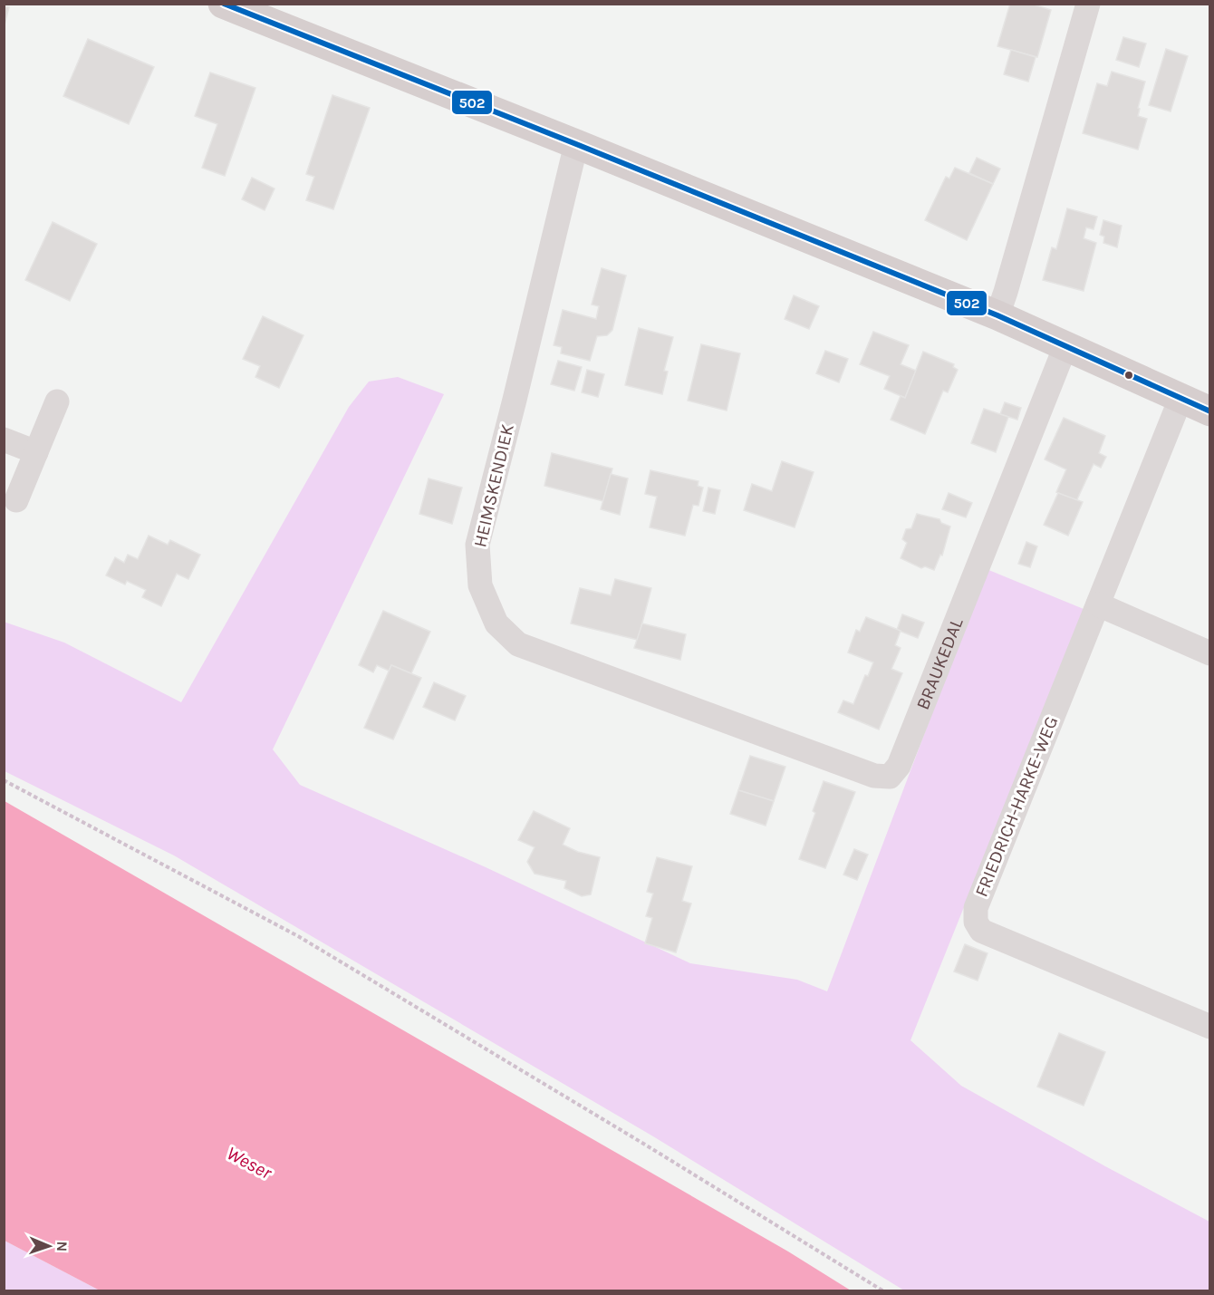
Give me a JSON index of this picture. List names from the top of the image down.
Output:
{
  "streets": {
    "street": ["HEIMSKENDIEK", "BRAUKEDAL", "FRIEDRICH-HARKE-WEG"]
  },
  "crossings": [
    ["HEIMSKENDIEK", "BRAUKEDAL"]
  ],
  "water": ["Weser"],
  "lines": ["transit line 502"],
  "north": "right"
}
